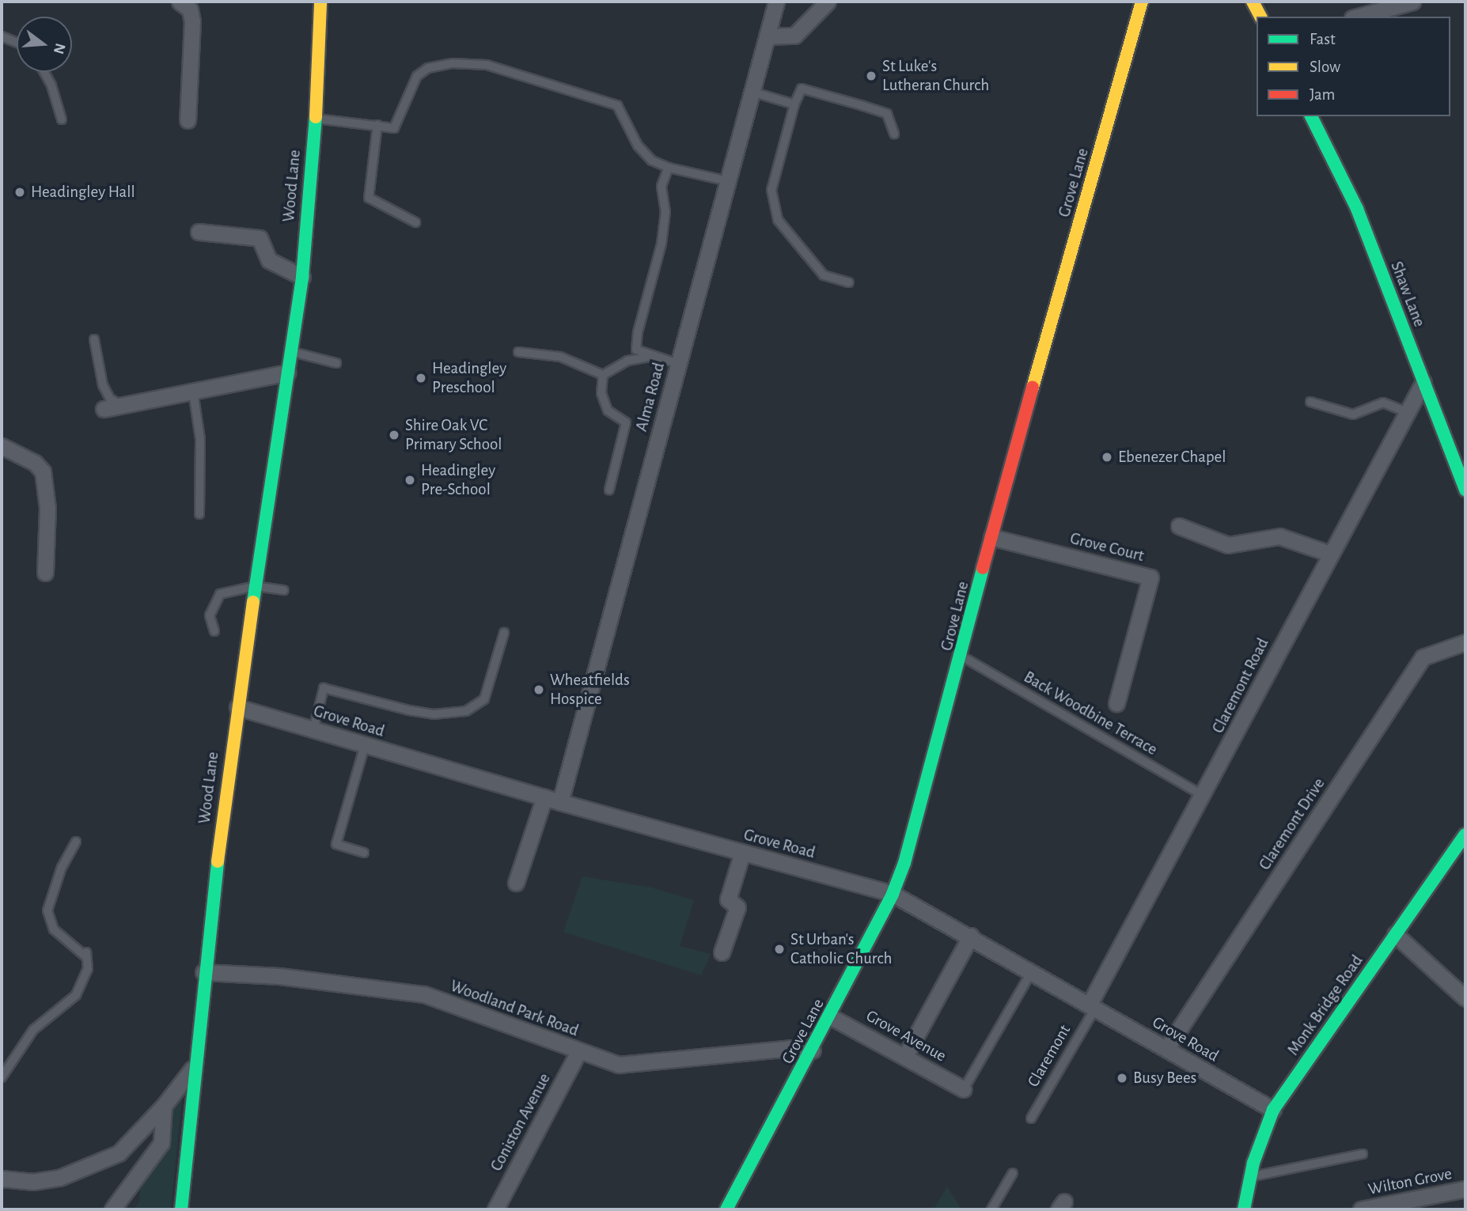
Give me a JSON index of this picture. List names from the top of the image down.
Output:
{
  "streets": {
    "main road": [
      "Grove Lane",
      "Wood Lane",
      "Shaw Lane",
      "Monk Bridge Road"
    ],
    "street": [
      "Alma Road",
      "Grove Court",
      "Claremont Road",
      "Grove Road",
      "Claremont Drive",
      "Woodland Park Road",
      "Grove Avenue",
      "Coniston Avenue",
      "Wilton Grove"
    ],
    "lane": ["Back Woodbine Terrace", "Claremont"]
  },
  "crossings": [
    ["Grove Lane", "Grove Court"],
    ["Grove Lane", "Back Woodbine Terrace"],
    ["Grove Lane", "Grove Road"],
    ["Grove Lane", "Woodland Park Road"],
    ["Grove Lane", "Grove Avenue"],
    ["Wood Lane", "Grove Road"],
    ["Wood Lane", "Woodland Park Road"],
    ["Shaw Lane", "Claremont Road"],
    ["Alma Road", "Grove Road"],
    ["Claremont Road", "Back Woodbine Terrace"],
    ["Claremont Road", "Grove Road"],
    ["Claremont Road", "Claremont"],
    ["Grove Road", "Claremont Drive"],
    ["Grove Road", "Monk Bridge Road"],
    ["Grove Road", "Claremont"],
    ["Woodland Park Road", "Coniston Avenue"]
  ],
  "places": [
    "St Luke's Lutheran Church",
    "Headingley Hall",
    "Headingley Preschool",
    "Shire Oak VC Primary School",
    "Ebenezer Chapel",
    "Headingley Pre-School",
    "Wheatfields Hospice",
    "St Urban's Catholic Church",
    "Busy Bees"
  ],
  "legend": ["Fast", "Slow", "Jam"],
  "north": "right"
}
